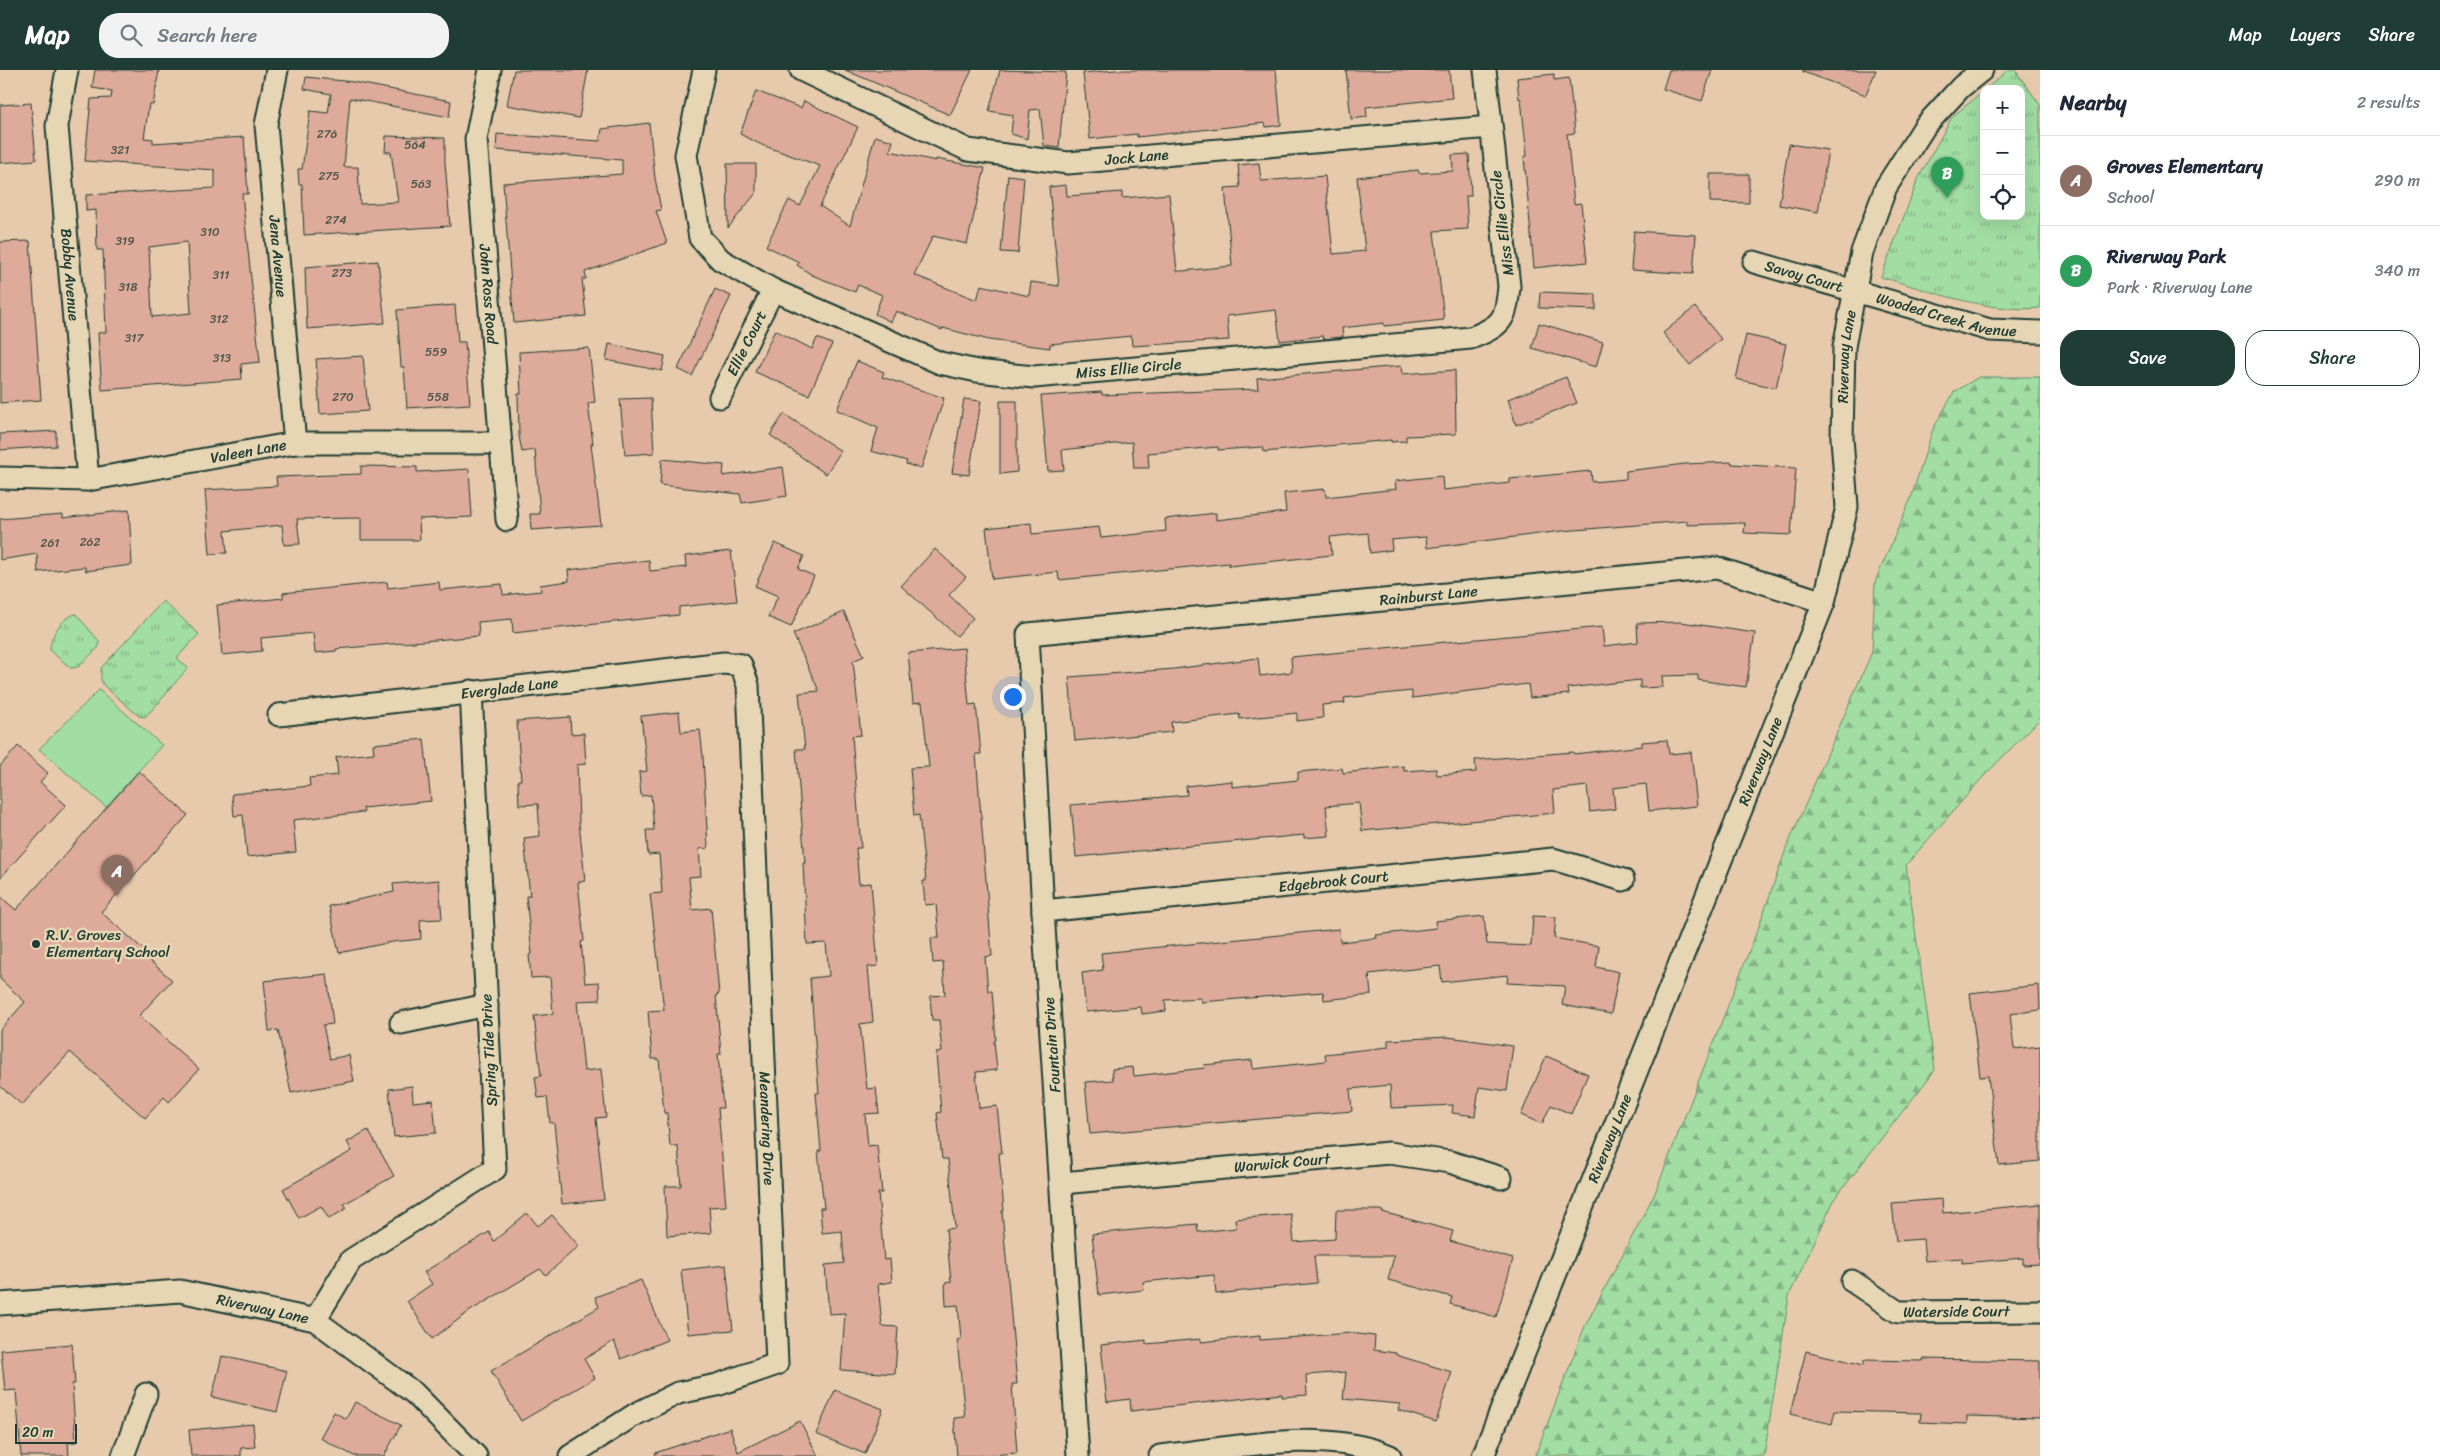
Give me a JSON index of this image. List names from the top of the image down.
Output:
{
  "streets": {
    "street": [
      "Jock Lane",
      "Miss Ellie Circle",
      "Jena Avenue",
      "Bobby Avenue",
      "Savoy Court",
      "John Ross Road",
      "Wooded Creek Avenue",
      "Ellie Court",
      "Riverway Lane",
      "Valeen Lane",
      "Rainburst Lane",
      "Everglade Lane",
      "Edgebrook Court",
      "Fountain Drive",
      "Spring Tide Drive",
      "Meandering Drive",
      "Warwick Court",
      "Waterside Court"
    ]
  },
  "crossings": [
    ["Jock Lane", "Miss Ellie Circle"],
    ["Miss Ellie Circle", "Ellie Court"],
    ["Jena Avenue", "Valeen Lane"],
    ["Bobby Avenue", "Valeen Lane"],
    ["Savoy Court", "Wooded Creek Avenue"],
    ["Savoy Court", "Riverway Lane"],
    ["John Ross Road", "Valeen Lane"],
    ["Wooded Creek Avenue", "Riverway Lane"],
    ["Riverway Lane", "Rainburst Lane"],
    ["Riverway Lane", "Spring Tide Drive"],
    ["Rainburst Lane", "Fountain Drive"],
    ["Everglade Lane", "Spring Tide Drive"],
    ["Everglade Lane", "Meandering Drive"],
    ["Edgebrook Court", "Fountain Drive"],
    ["Fountain Drive", "Warwick Court"]
  ],
  "places": ["R.V. Groves Elementary School"],
  "house_numbers": [
    "276",
    "564",
    "321",
    "275",
    "563",
    "274",
    "310",
    "319",
    "273",
    "311",
    "318",
    "312",
    "317",
    "559",
    "313",
    "270",
    "558",
    "262",
    "261"
  ],
  "scale_bar": "20 m",
  "page": {
    "header": "Map",
    "search": "Search here",
    "nav": ["Map", "Layers", "Share"],
    "heading": ["Nearby", "2 results"],
    "map_buttons": ["+", "−"],
    "list": [
      {
        "mark": "A",
        "name": "Groves Elementary",
        "note": "School",
        "value": "290 m"
      },
      {
        "mark": "B",
        "name": "Riverway Park",
        "note": "Park · Riverway Lane",
        "value": "340 m"
      }
    ],
    "pins": ["B", "A"],
    "buttons": ["Save", "Share"],
    "scale": "20 m"
  }
}
